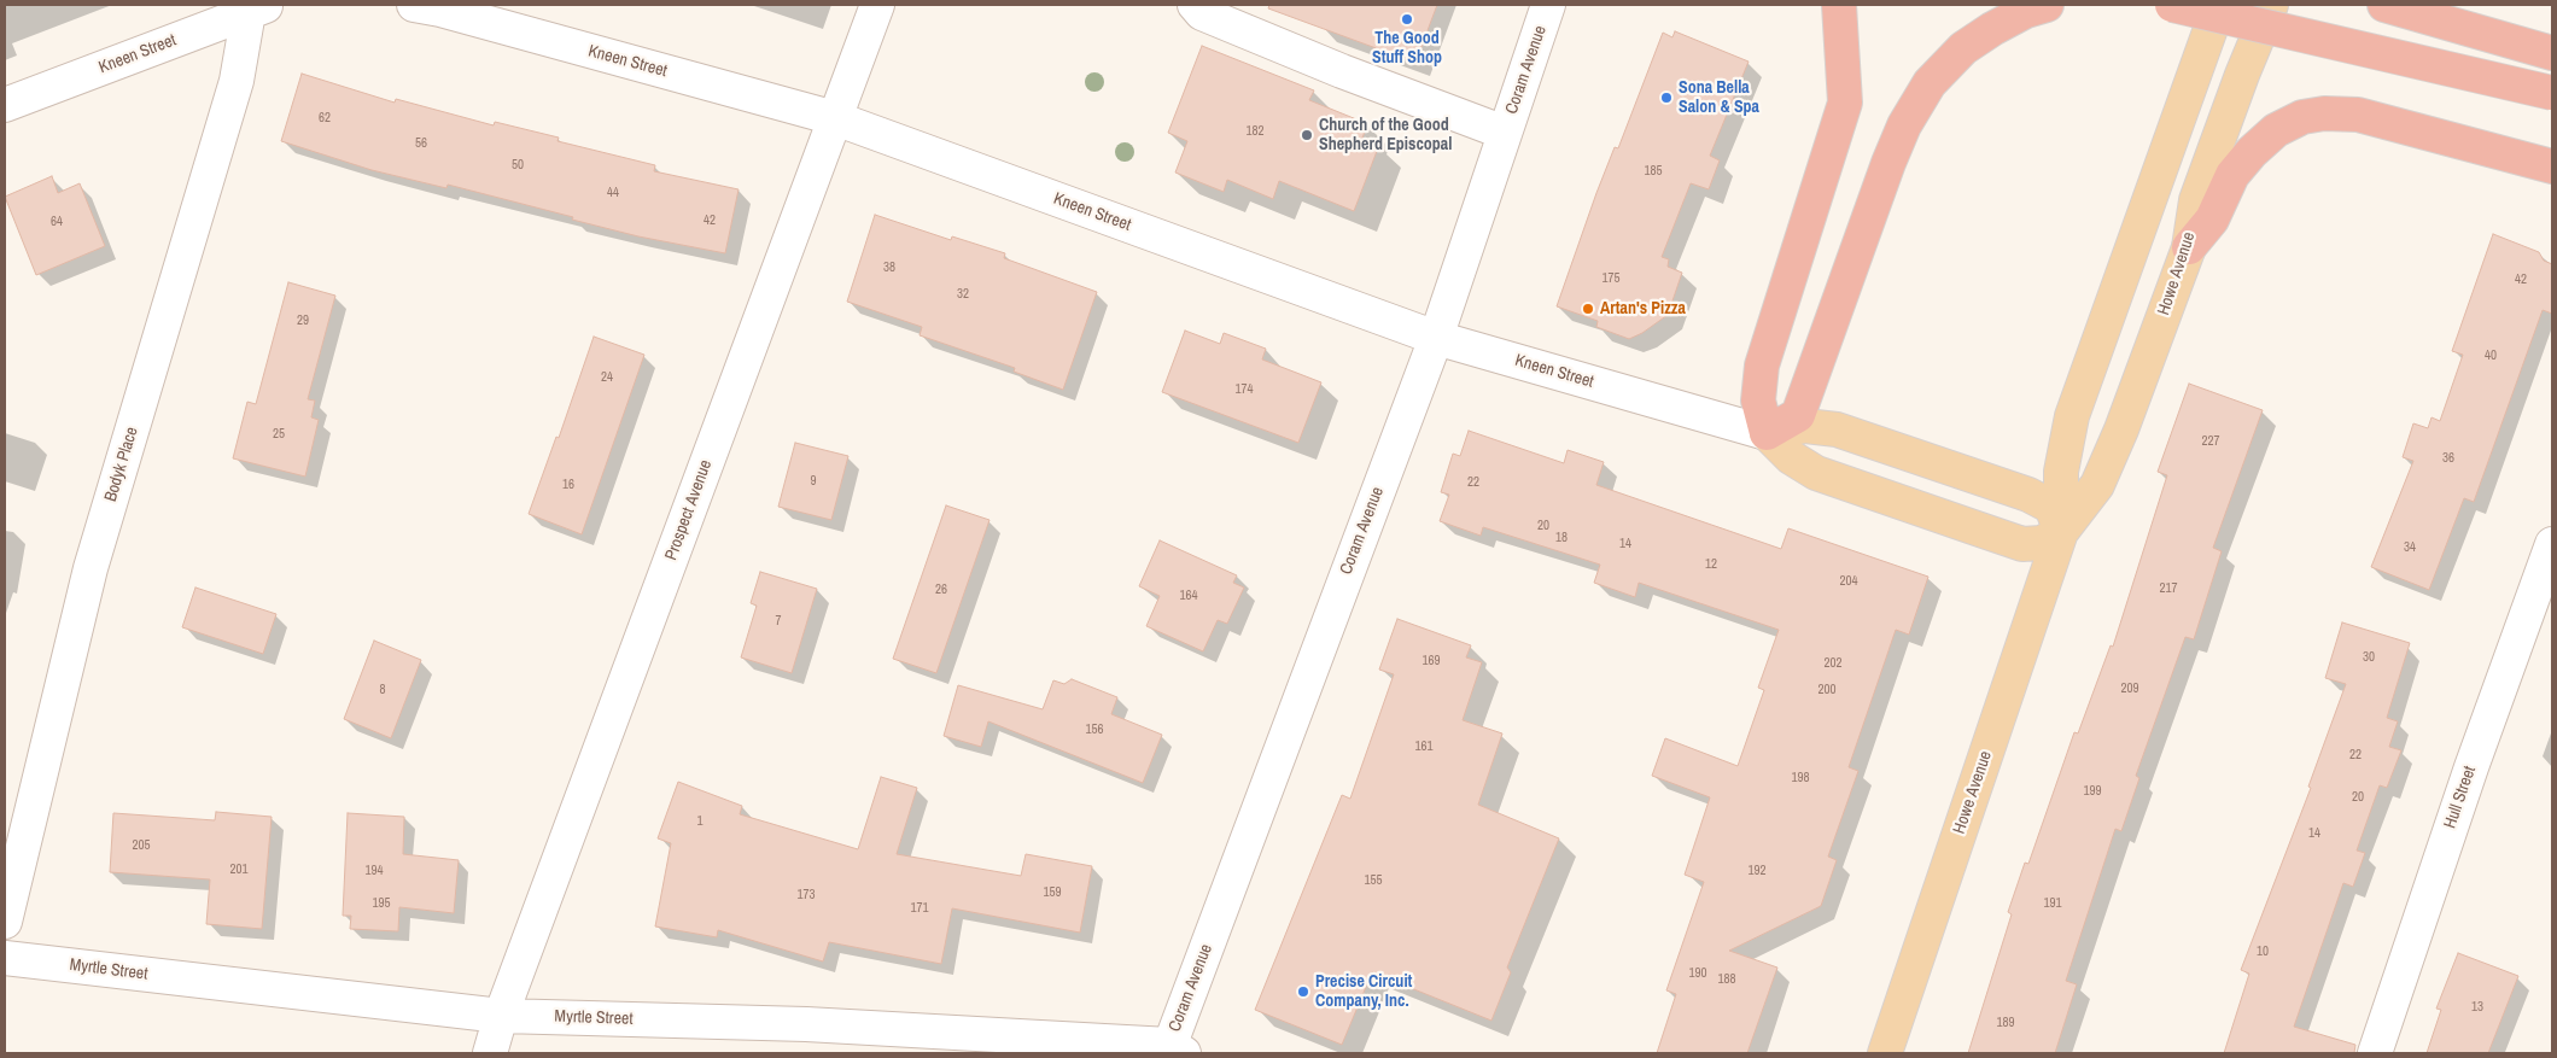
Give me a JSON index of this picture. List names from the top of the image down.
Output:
{
  "streets": {
    "main road": ["Kneen Street", "Howe Avenue"],
    "street": [
      "Coram Avenue",
      "Bodyk Place",
      "Prospect Avenue",
      "Hull Street",
      "Myrtle Street"
    ]
  },
  "crossings": [
    ["Kneen Street", "Coram Avenue"],
    ["Kneen Street", "Howe Avenue"],
    ["Kneen Street", "Bodyk Place"],
    ["Kneen Street", "Prospect Avenue"],
    ["Coram Avenue", "Myrtle Street"],
    ["Prospect Avenue", "Myrtle Street"]
  ],
  "places": [
    "The Good Stuff Shop",
    "Sona Bella Salon & Spa",
    "Church of the Good Shepherd Episcopal",
    "Artan's Pizza",
    "Precise Circuit Company, Inc."
  ],
  "house_numbers": [
    "62",
    "182",
    "56",
    "50",
    "185",
    "44",
    "42",
    "64",
    "38",
    "175",
    "42",
    "32",
    "29",
    "40",
    "24",
    "174",
    "25",
    "227",
    "36",
    "9",
    "22",
    "16",
    "20",
    "18",
    "14",
    "34",
    "12",
    "204",
    "217",
    "26",
    "164",
    "7",
    "30",
    "169",
    "202",
    "209",
    "8",
    "200",
    "156",
    "161",
    "22",
    "198",
    "199",
    "20",
    "1",
    "14",
    "205",
    "201",
    "194",
    "192",
    "155",
    "159",
    "173",
    "195",
    "191",
    "171",
    "10",
    "190",
    "188",
    "13",
    "189"
  ]
}
